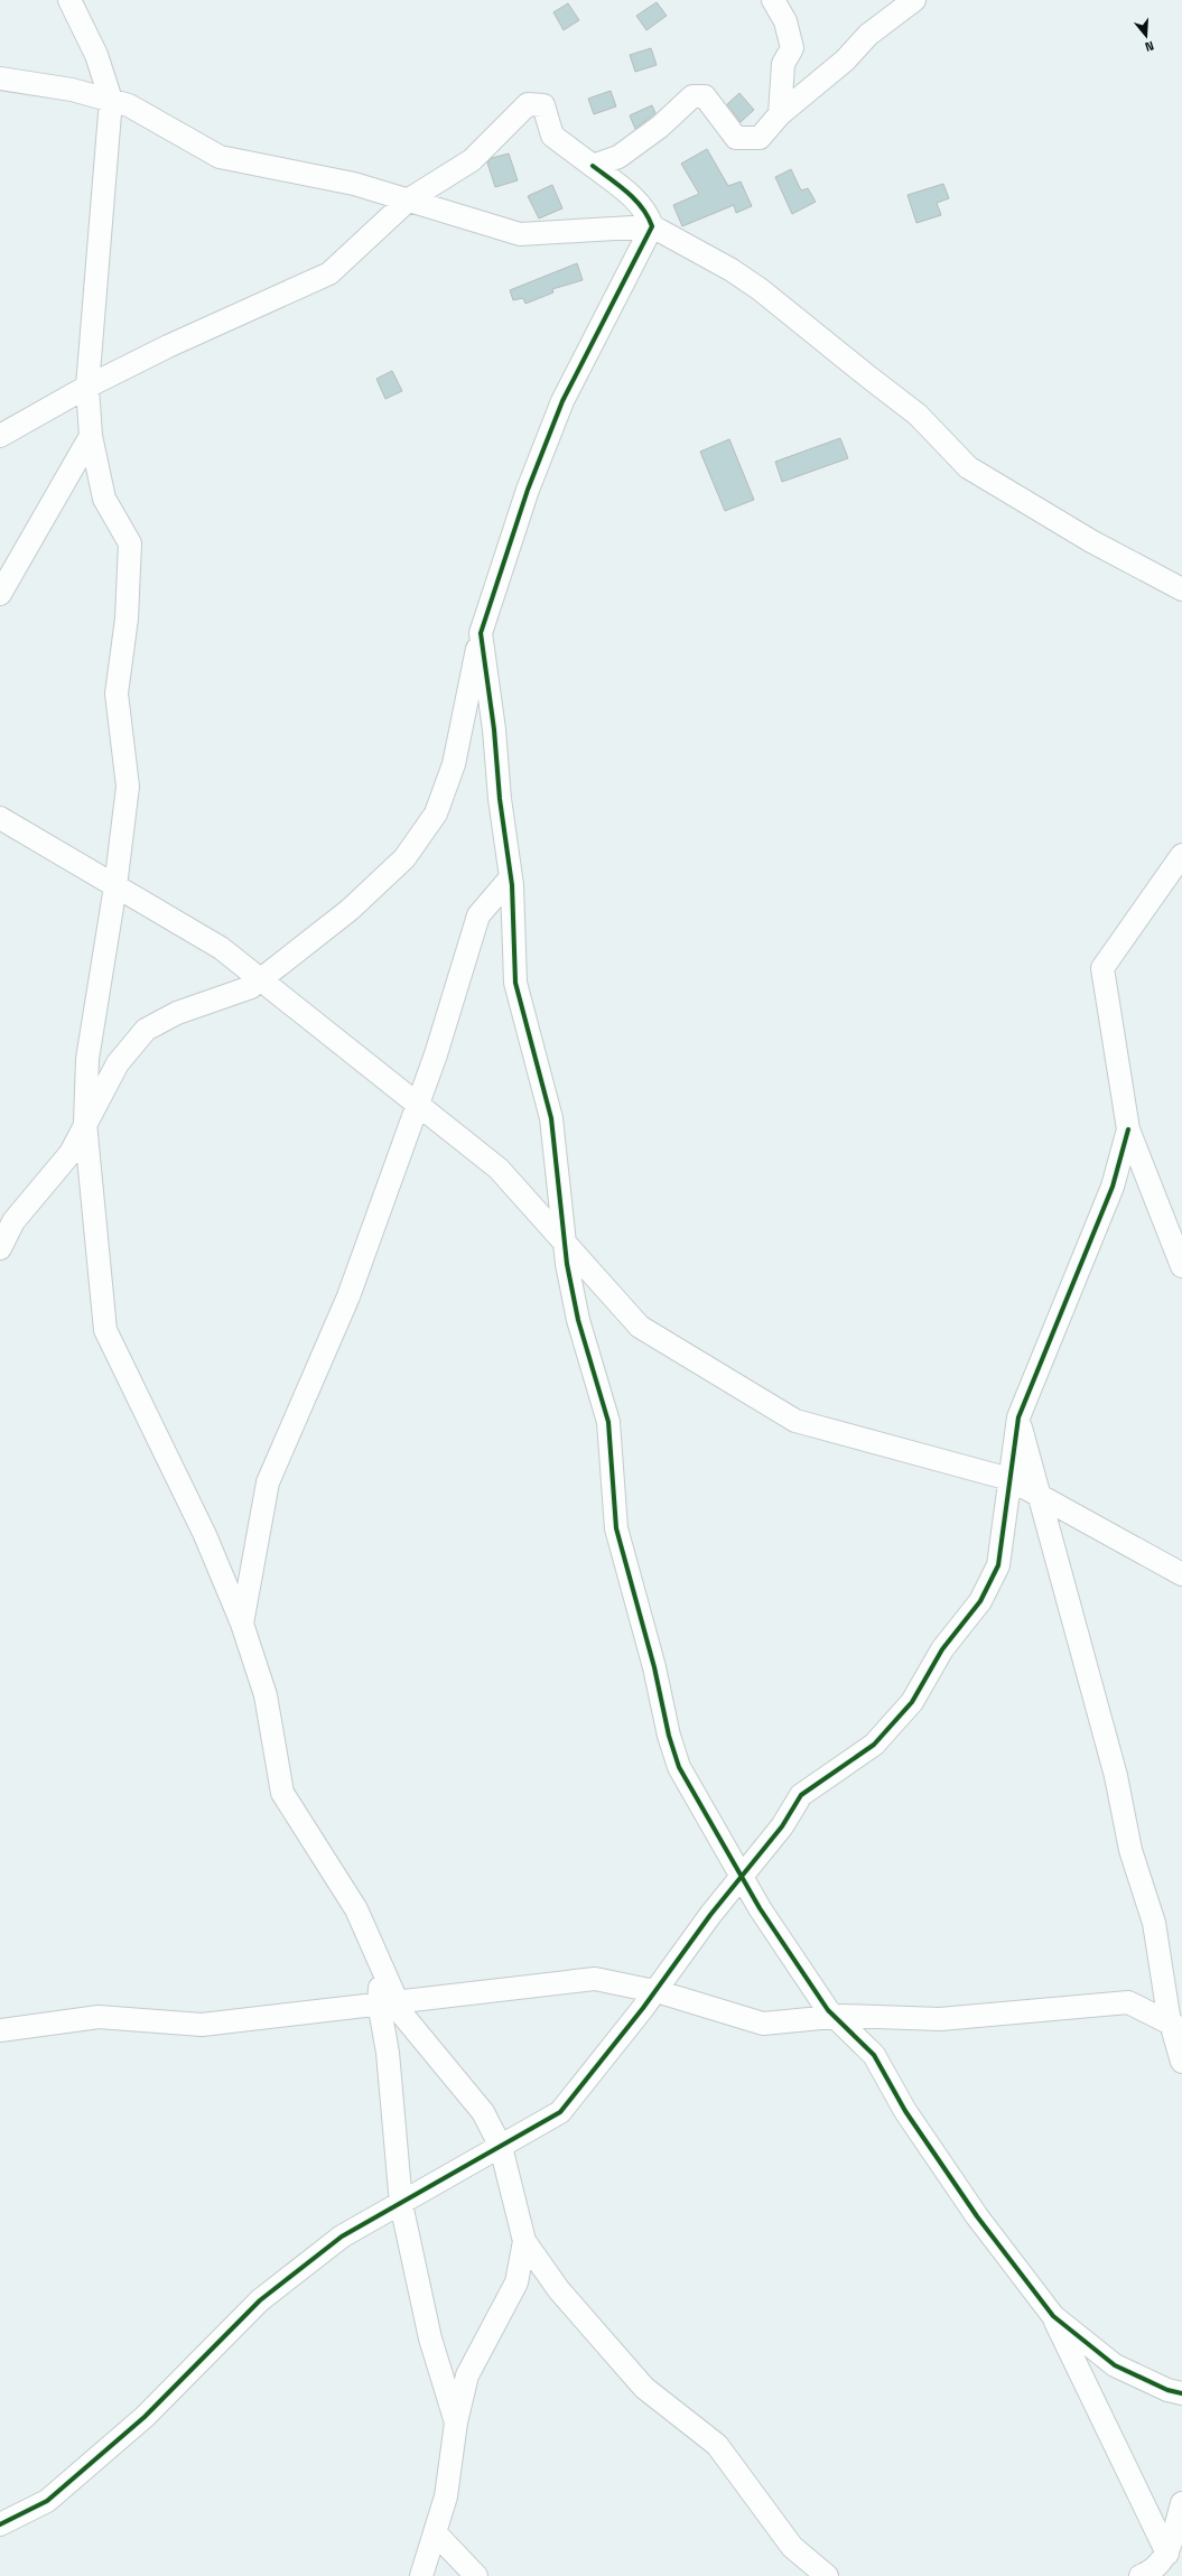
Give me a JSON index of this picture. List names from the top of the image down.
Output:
{
  "north": "bottom"
}
